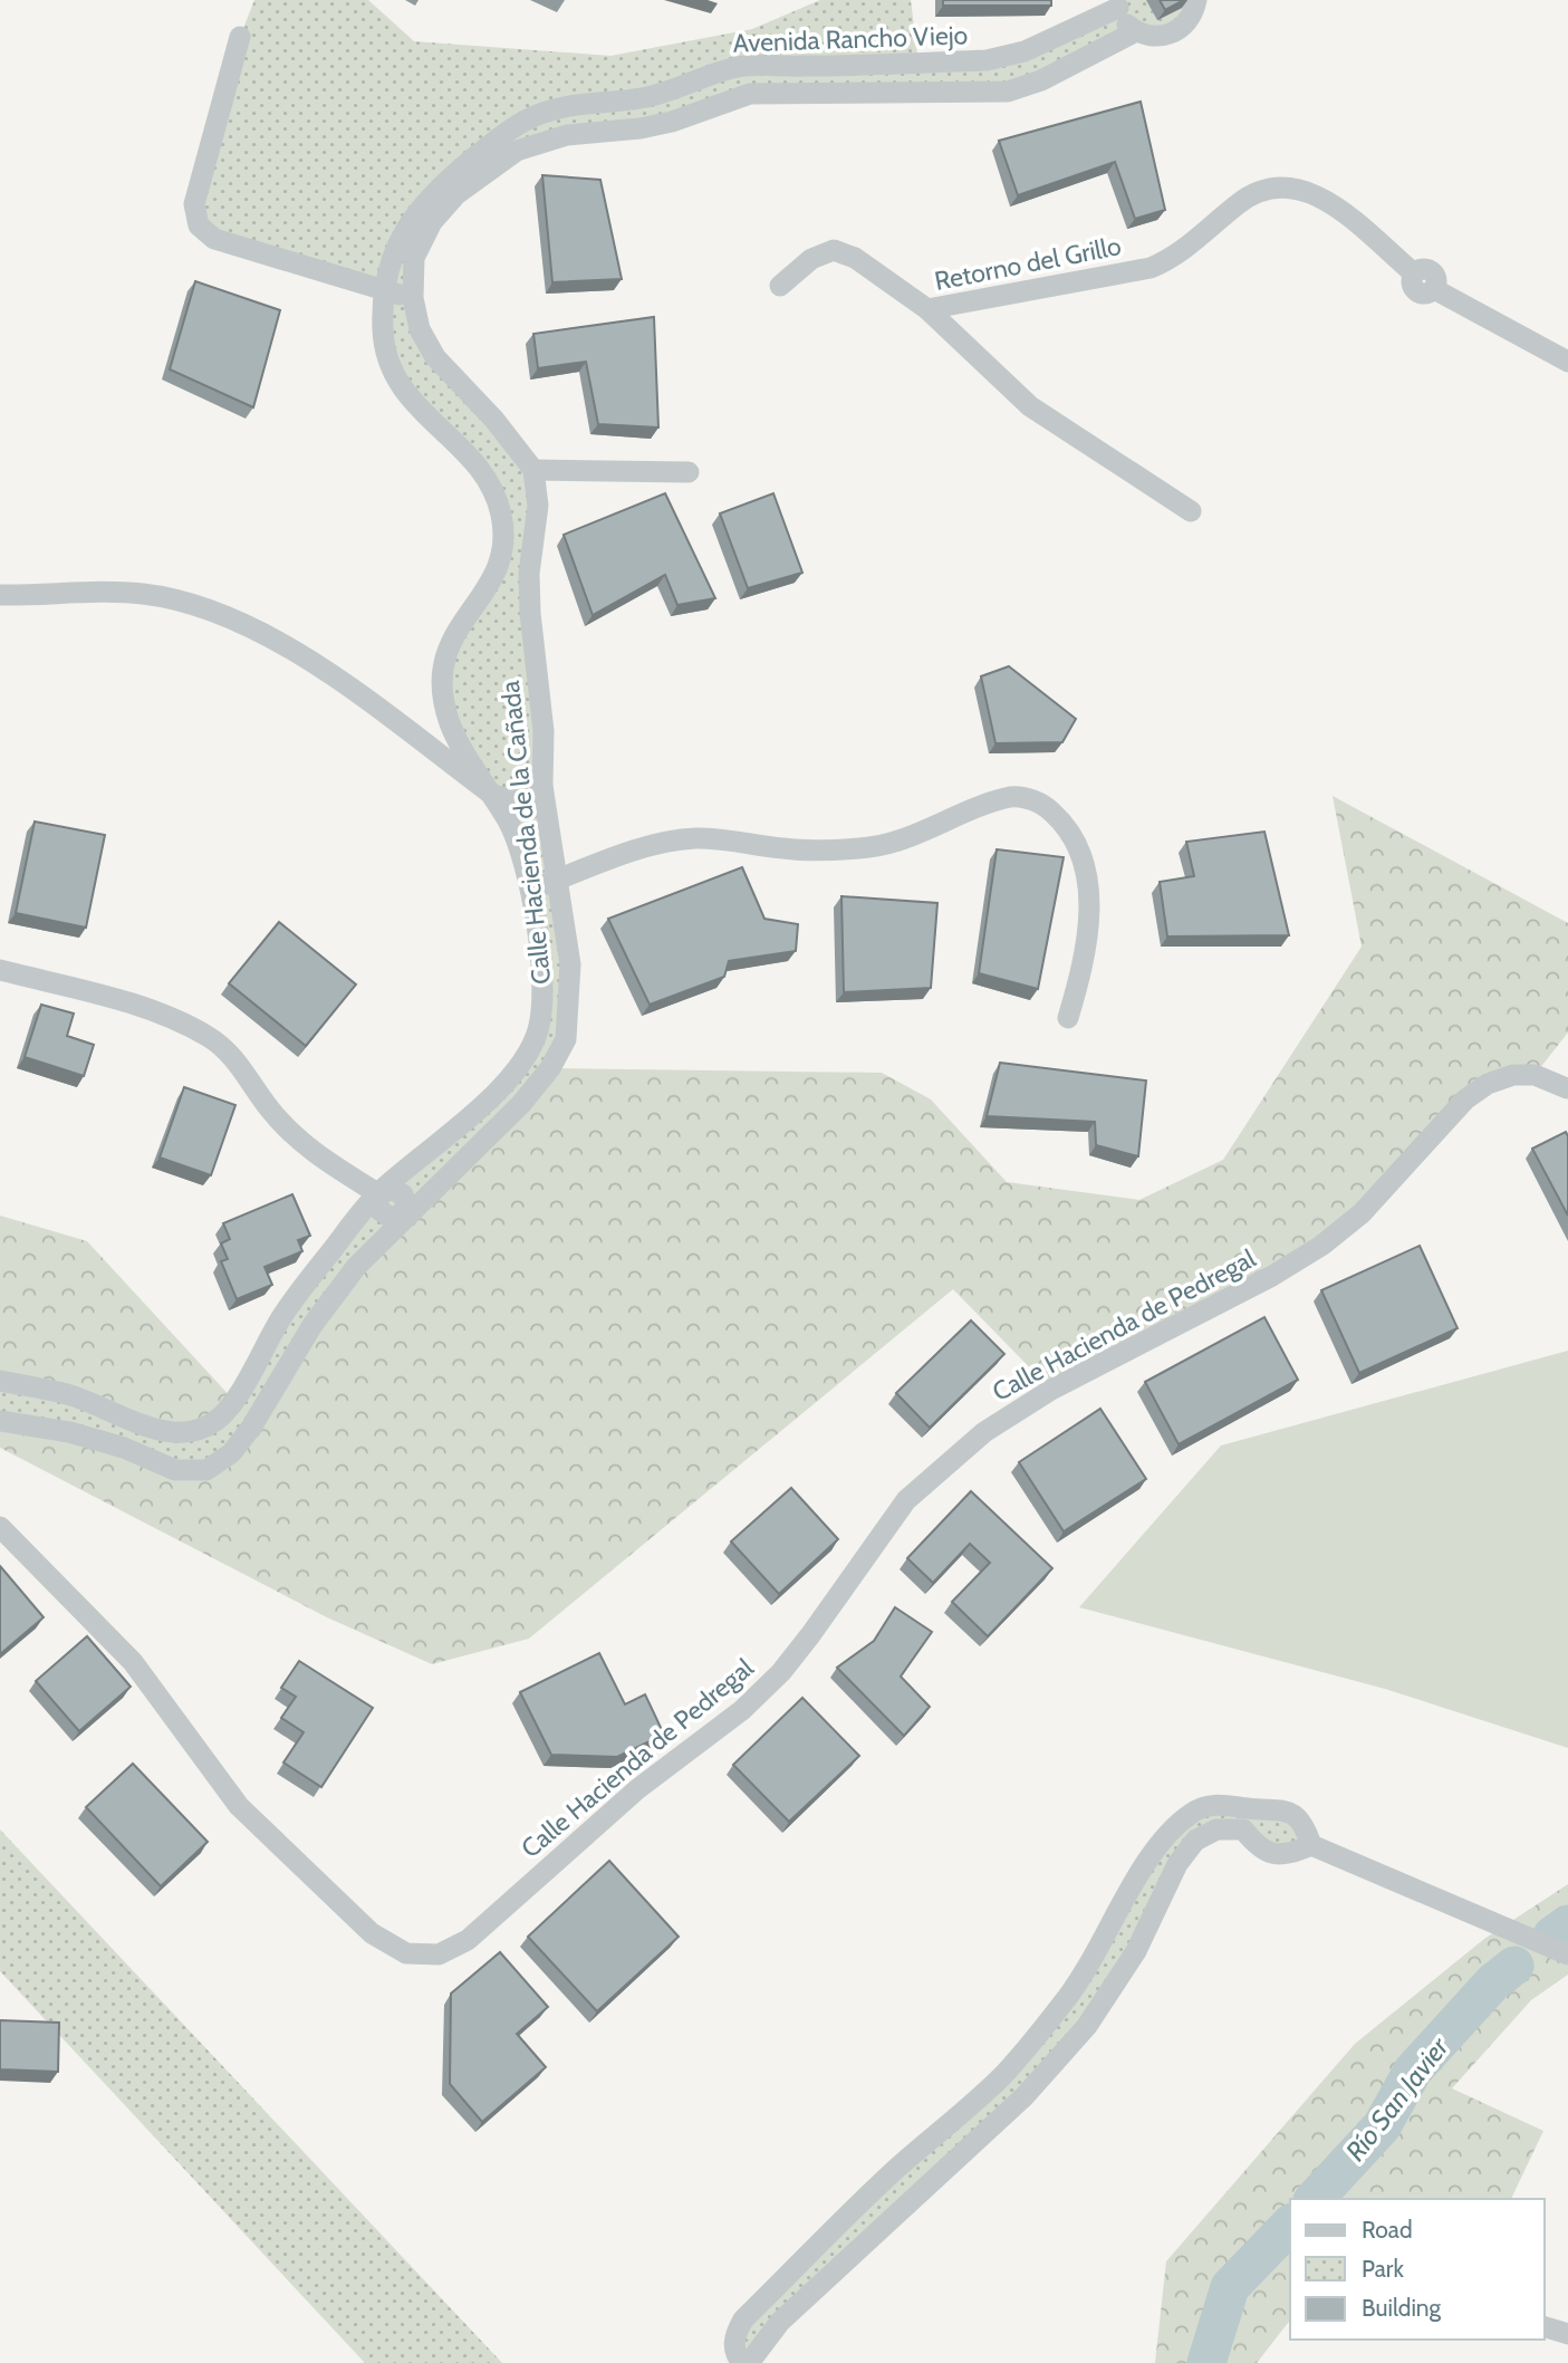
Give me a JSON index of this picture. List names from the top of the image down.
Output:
{
  "streets": {
    "street": [
      "Avenida Rancho Viejo",
      "Retorno del Grillo",
      "Calle Hacienda de la Cañada",
      "Calle Hacienda de Pedregal"
    ]
  },
  "crossings": [
    ["Avenida Rancho Viejo", "Calle Hacienda de la Cañada"]
  ],
  "water": ["Río San Javier"],
  "legend": ["Road", "Park", "Building"]
}
